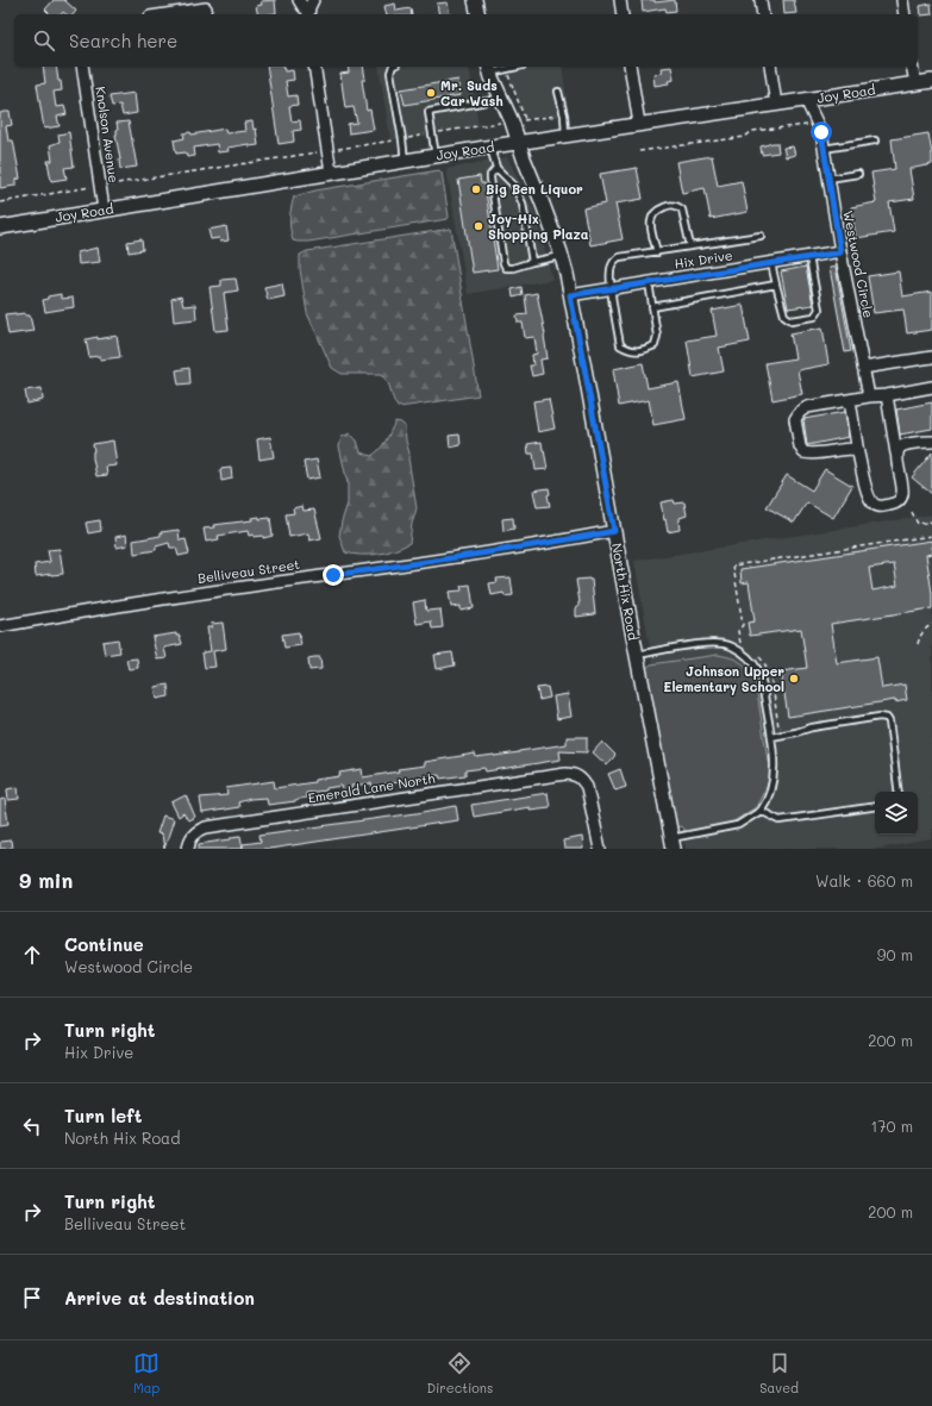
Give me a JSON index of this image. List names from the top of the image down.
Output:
{
  "streets": {
    "street": [
      "Joy Road",
      "Knolson Avenue",
      "Hix Drive",
      "Westwood Circle",
      "Belliveau Street",
      "North Hix Road",
      "Emerald Lane North"
    ]
  },
  "crossings": [
    ["Joy Road", "Knolson Avenue"],
    ["Joy Road", "Westwood Circle"],
    ["Joy Road", "North Hix Road"],
    ["Hix Drive", "Westwood Circle"],
    ["Hix Drive", "North Hix Road"],
    ["Belliveau Street", "North Hix Road"]
  ],
  "places": [
    "Mr. Suds Car Wash",
    "Big Ben Liquor",
    "Joy-Hix Shopping Plaza",
    "Johnson Upper Elementary School"
  ],
  "page": {
    "search": "Search here",
    "heading": ["9 min", "Walk · 660 m"],
    "list": [
      ["Continue", "Westwood Circle", "90 m"],
      ["Turn right", "Hix Drive", "200 m"],
      ["Turn left", "North Hix Road", "170 m"],
      ["Turn right", "Belliveau Street", "200 m"],
      "Arrive at destination"
    ],
    "nav": ["Map", "Directions", "Saved"]
  }
}
